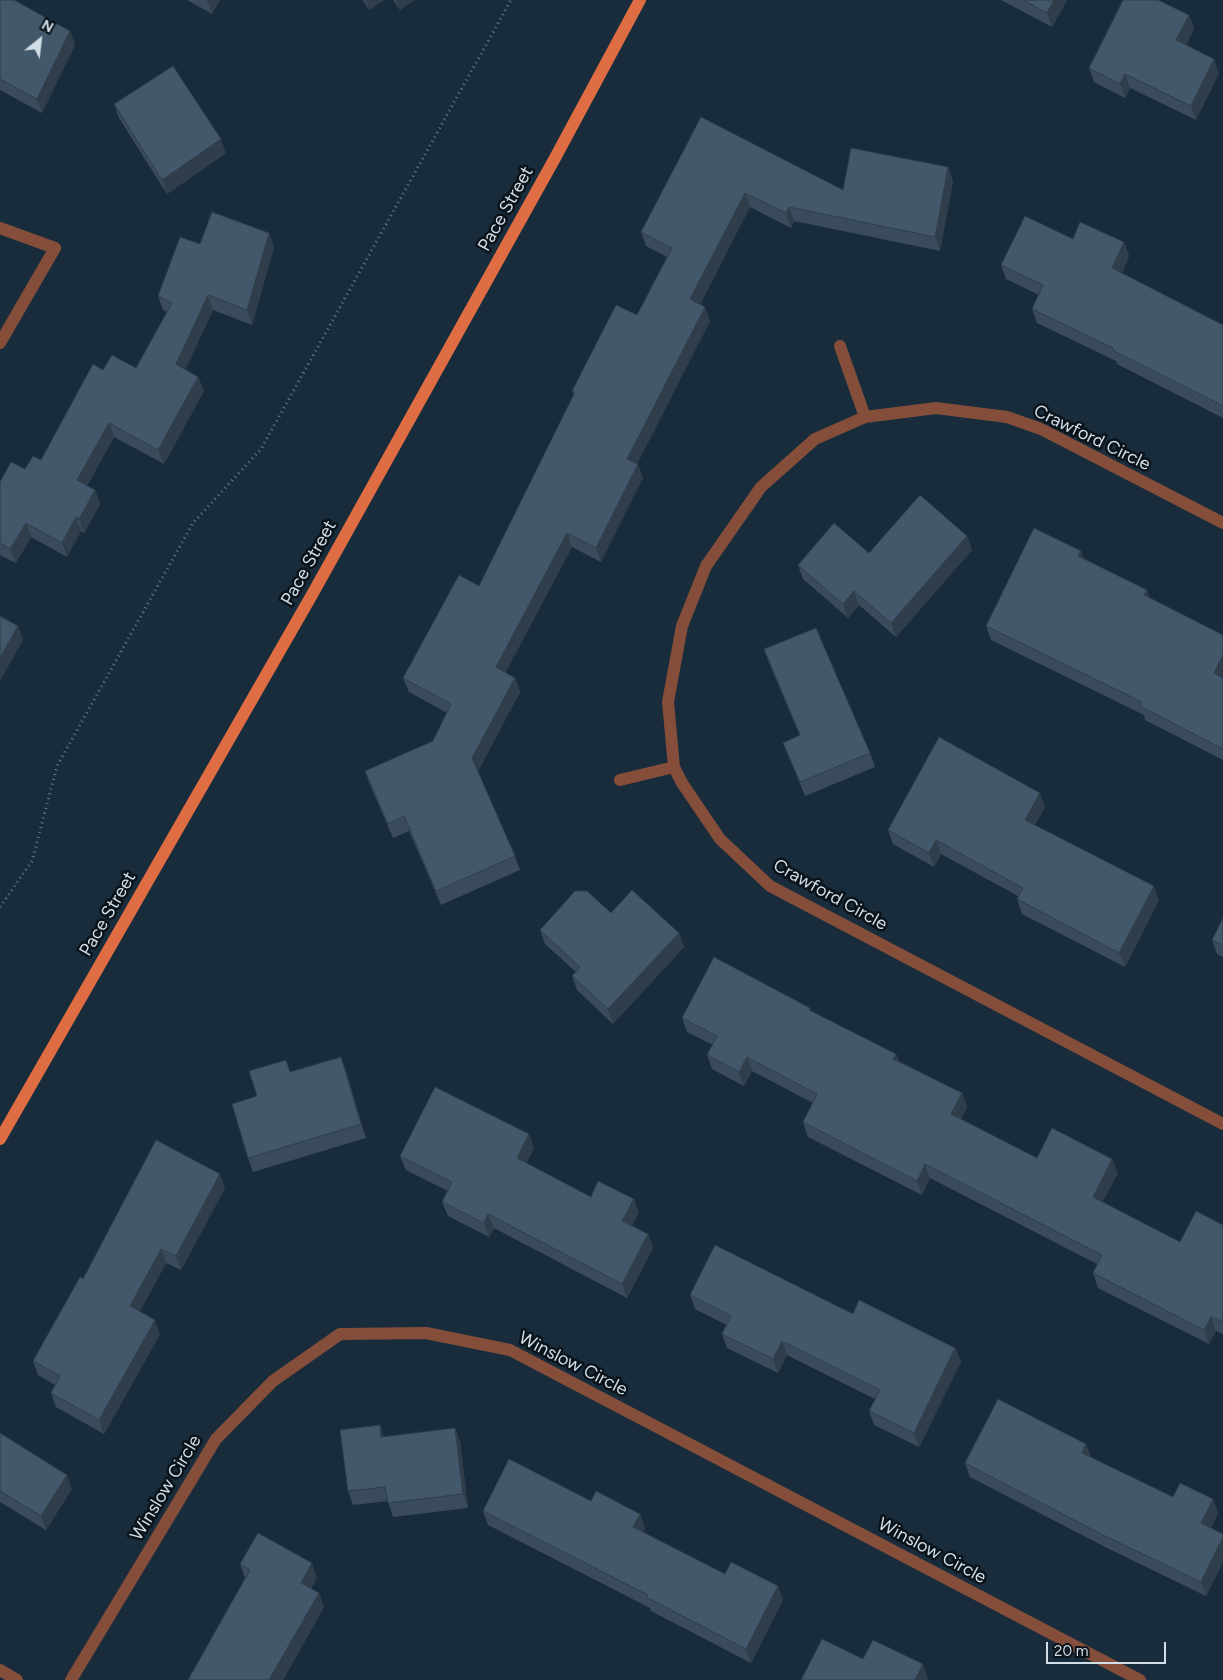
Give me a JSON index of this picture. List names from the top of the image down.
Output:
{
  "streets": {
    "main road": ["Pace Street"],
    "street": ["Crawford Circle", "Winslow Circle"]
  },
  "scale_bar": "20 m",
  "north": "top right"
}
